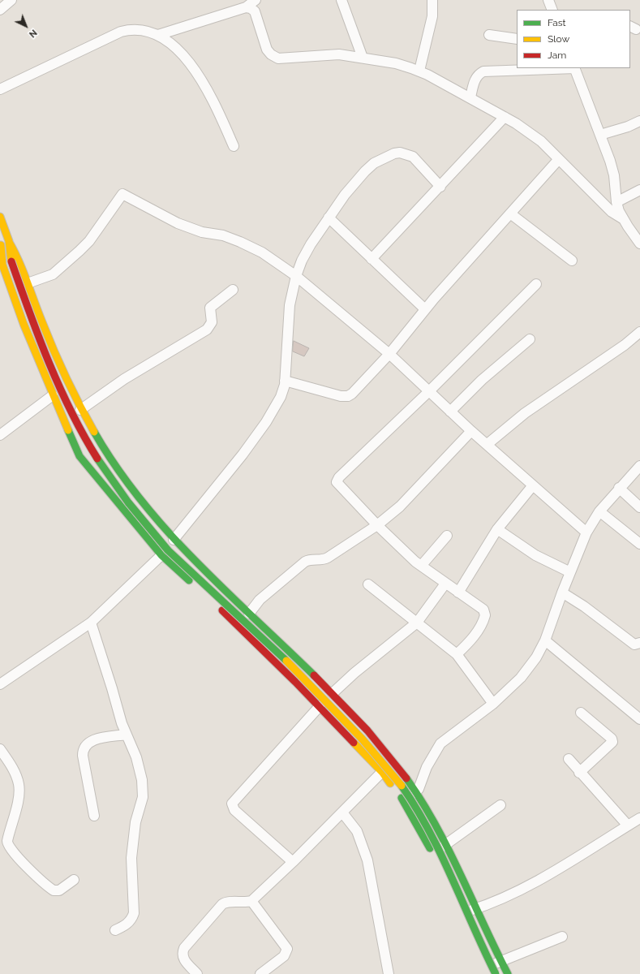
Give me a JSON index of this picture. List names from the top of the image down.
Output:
{
  "legend": ["Fast", "Slow", "Jam"],
  "north": "bottom right"
}
